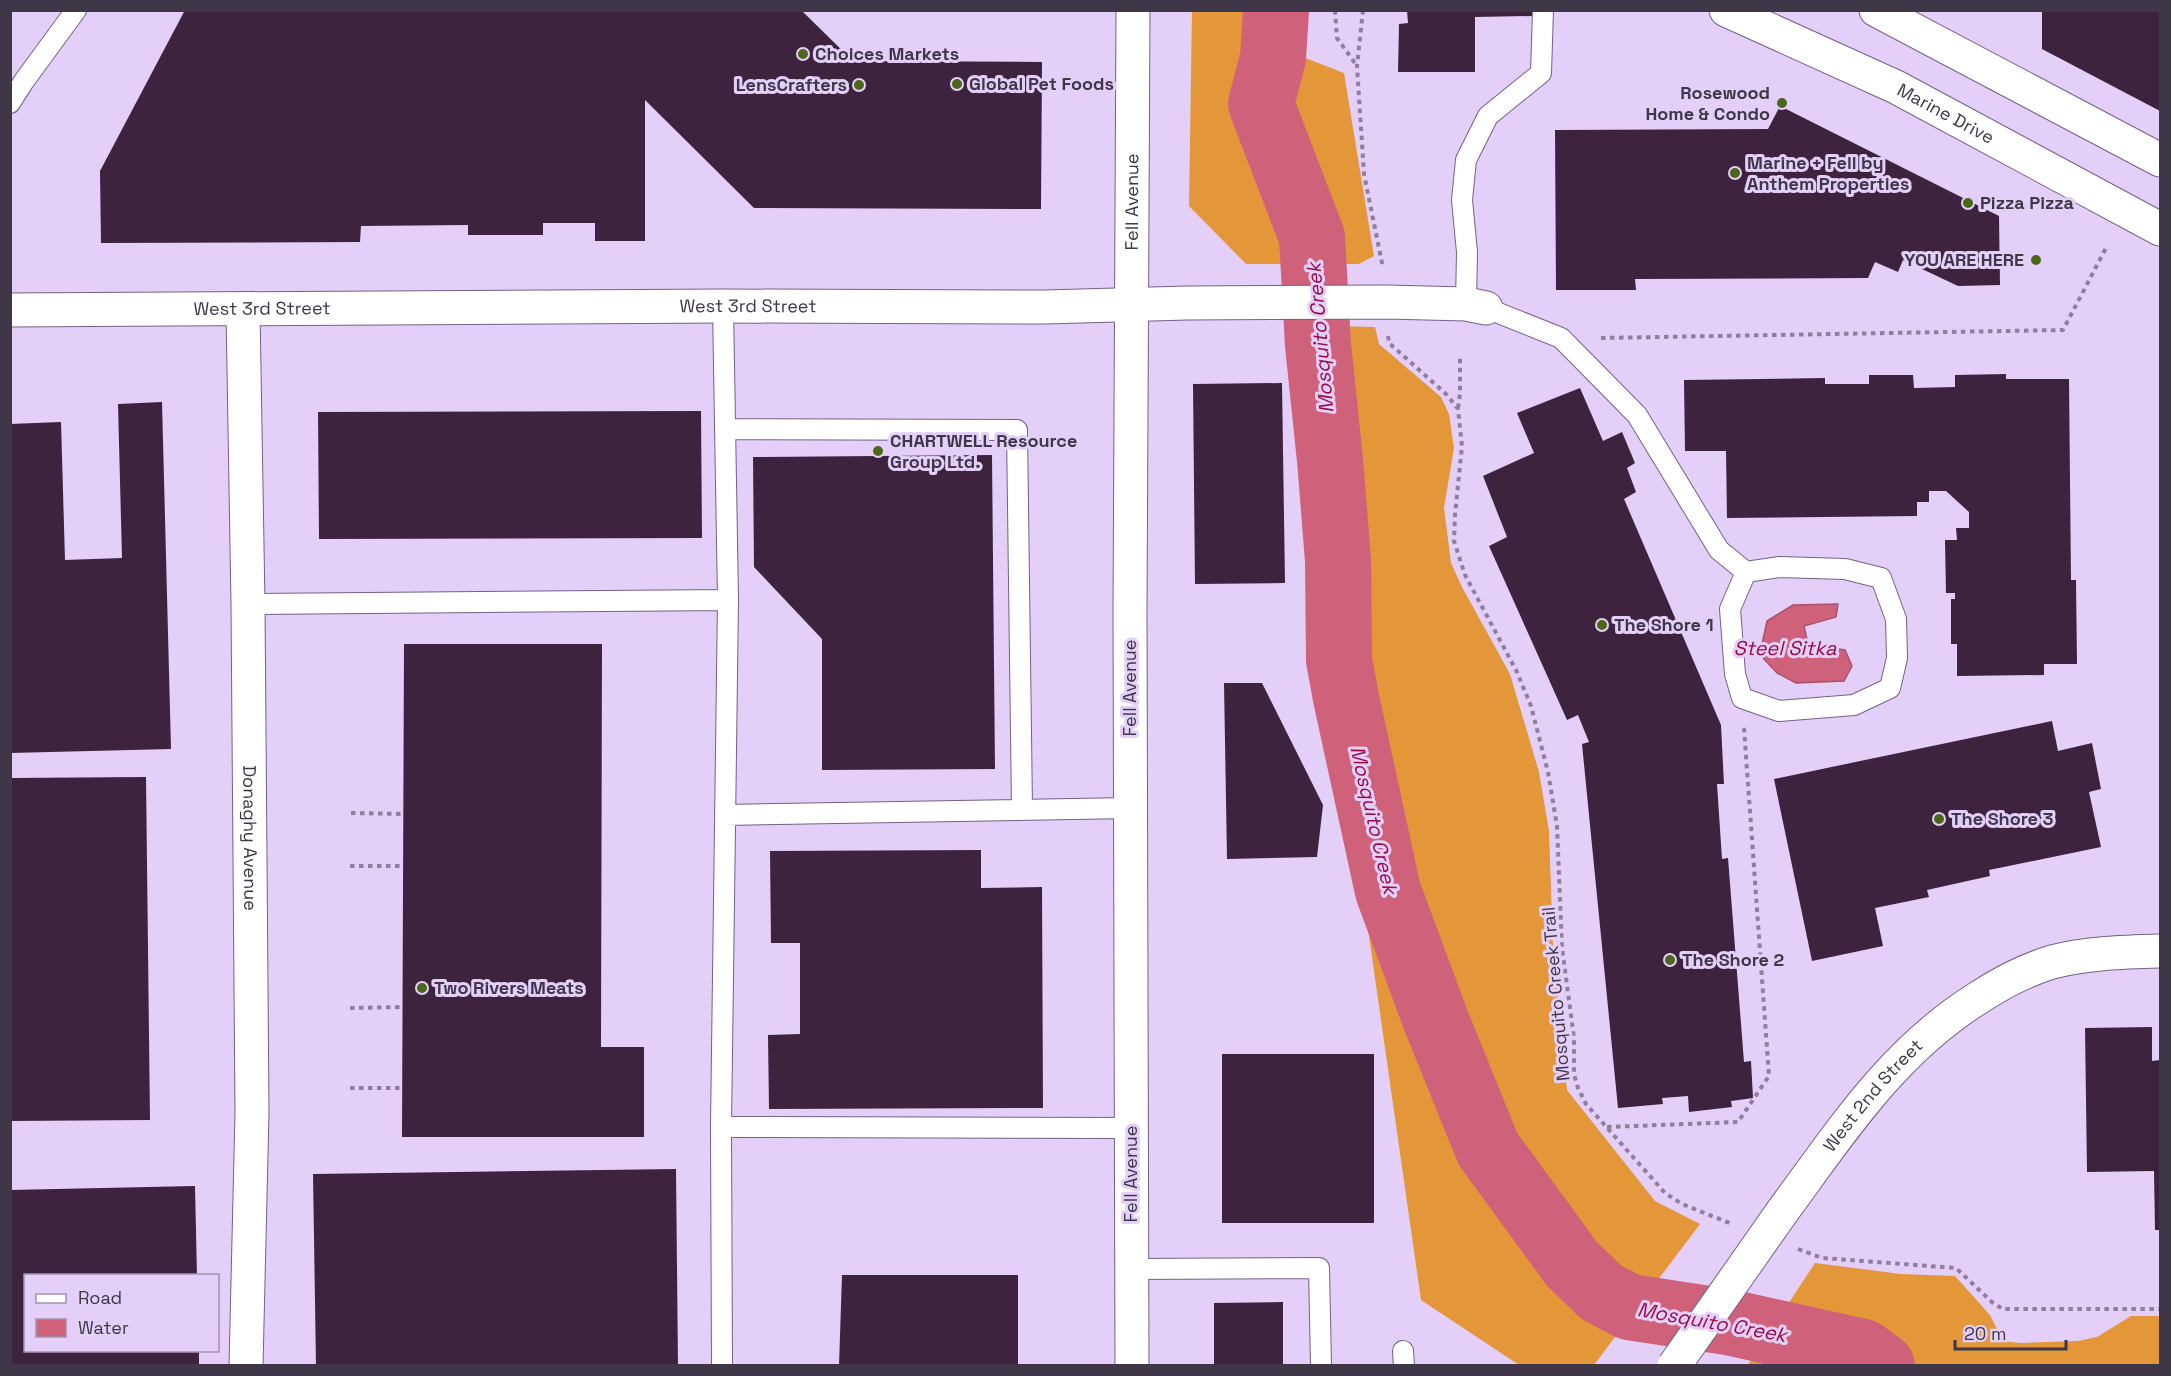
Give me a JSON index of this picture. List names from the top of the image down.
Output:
{
  "streets": {
    "main road": [
      "Marine Drive",
      "Fell Avenue",
      "West 3rd Street",
      "Donaghy Avenue",
      "West 2nd Street"
    ],
    "path": ["Mosquito Creek Trail"]
  },
  "crossings": [
    ["Fell Avenue", "West 3rd Street"],
    ["West 3rd Street", "Donaghy Avenue"]
  ],
  "water": ["Mosquito Creek", "Steel Sitka"],
  "places": [
    "Choices Markets",
    "Global Pet Foods",
    "LensCrafters",
    "Rosewood Home & Condo",
    "Marine + Fell by Anthem Properties",
    "Pizza Pizza",
    "YOU ARE HERE",
    "CHARTWELL Resource Group Ltd.",
    "The Shore 1",
    "The Shore 3",
    "The Shore 2",
    "Two Rivers Meats"
  ],
  "legend": ["Road", "Water"],
  "scale_bar": "20 m"
}
